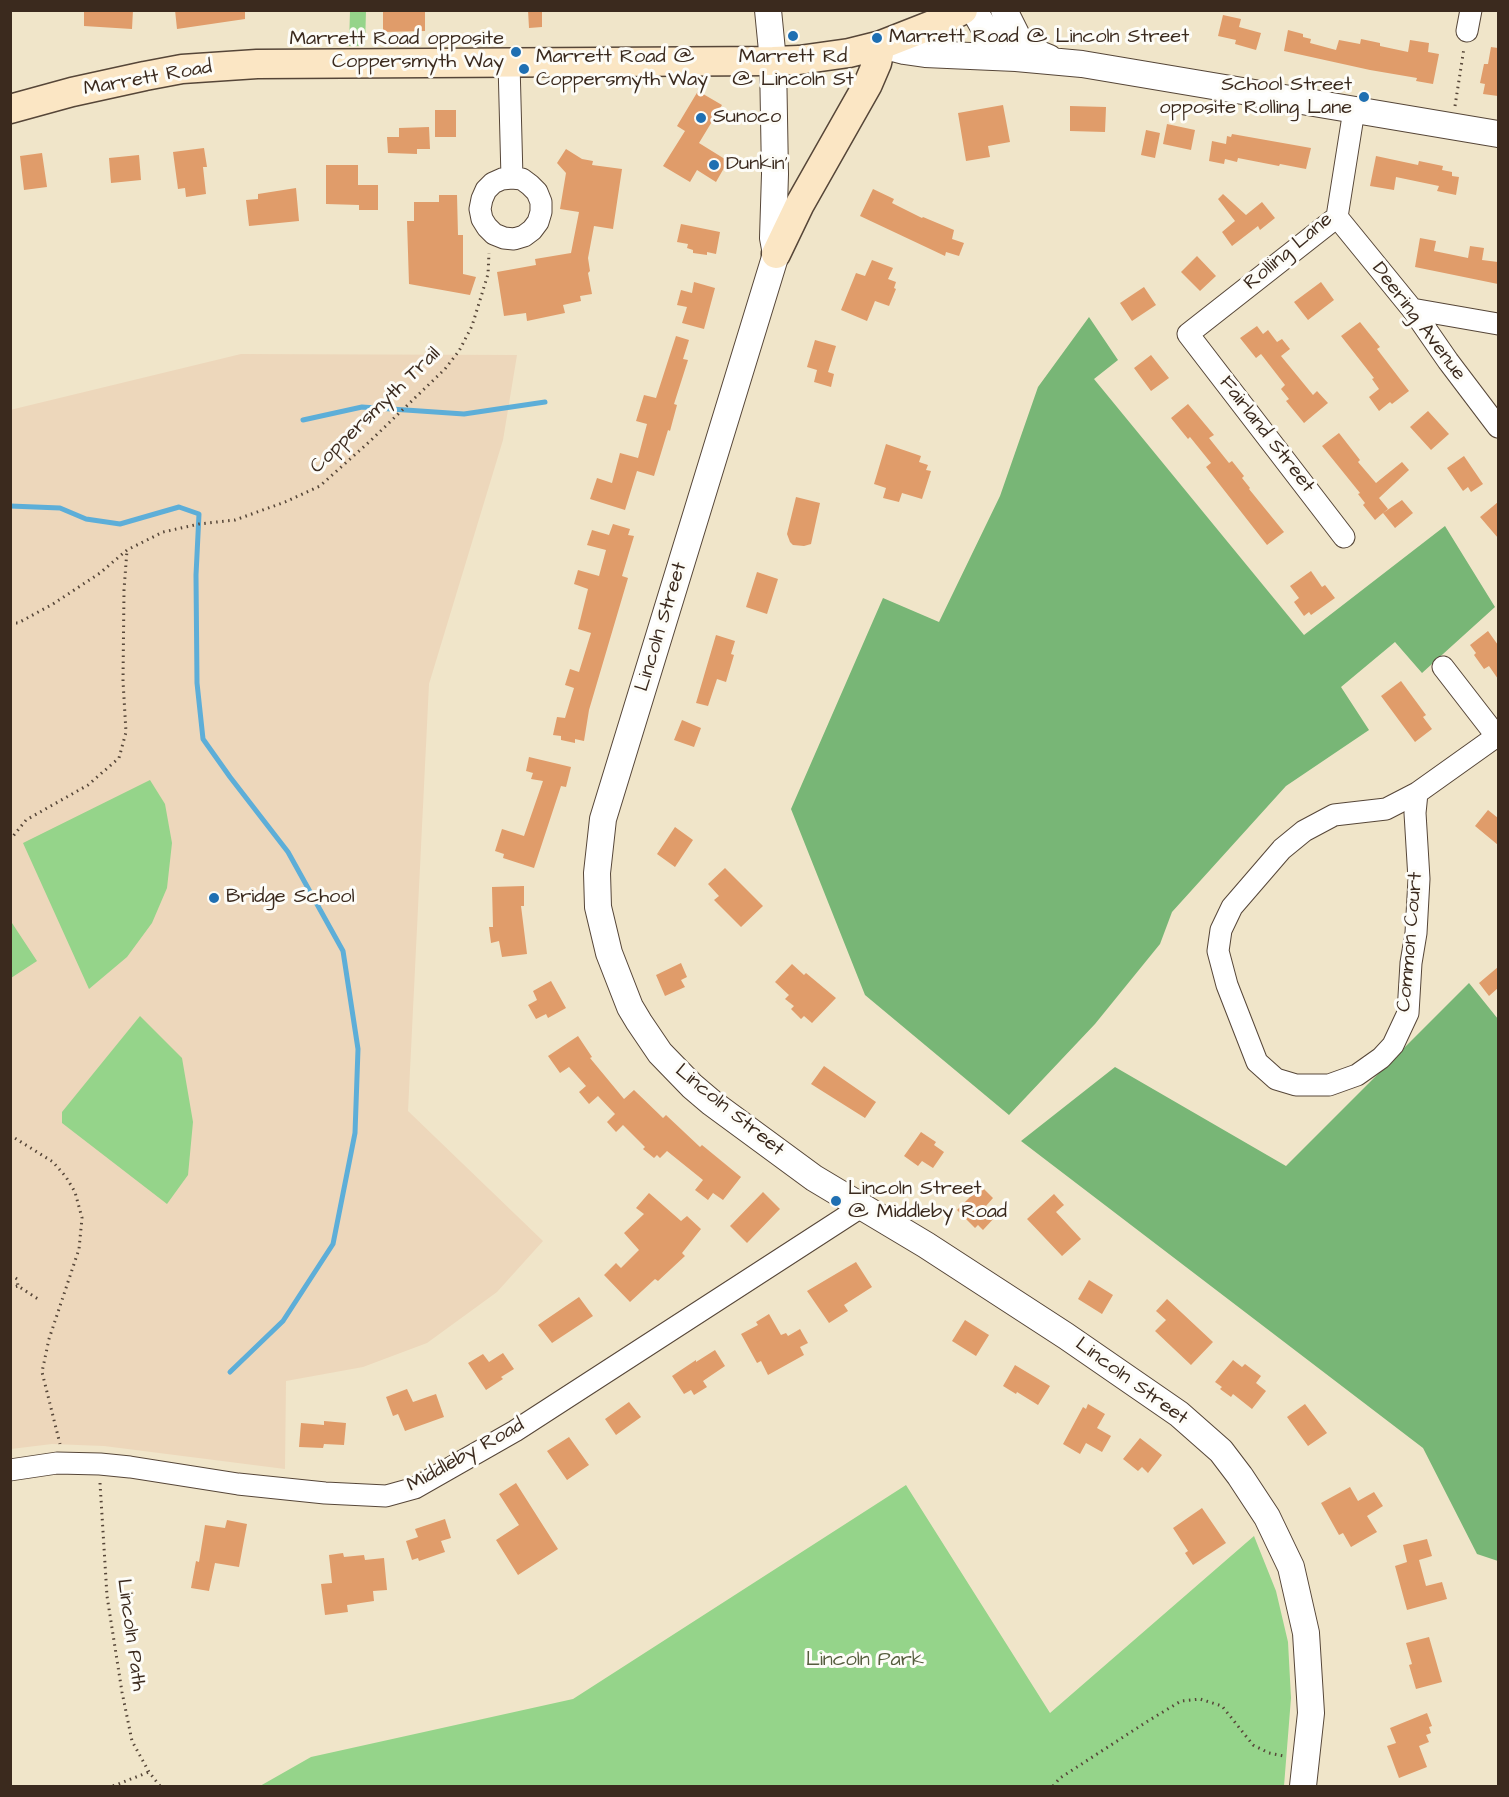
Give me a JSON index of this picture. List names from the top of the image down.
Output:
{
  "streets": {
    "main road": ["Marrett Road"],
    "street": [
      "Rolling Lane",
      "Deering Avenue",
      "Fairland Street",
      "Lincoln Street",
      "Common Court",
      "Middleby Road"
    ],
    "path": ["Coppersmyth Trail", "Lincoln Path"]
  },
  "crossings": [
    ["Marrett Road", "Lincoln Street"],
    ["Rolling Lane", "Deering Avenue"],
    ["Rolling Lane", "Fairland Street"],
    ["Lincoln Street", "Middleby Road"]
  ],
  "parks": ["Lincoln Park"],
  "places": [
    "Marrett Rd @ Lincoln St",
    "Marrett Road @ Lincoln Street",
    "Marrett Road opposite Coppersmyth Way",
    "Marrett Road @ Coppersmyth Way",
    "School Street opposite Rolling Lane",
    "Sunoco",
    "Dunkin'",
    "Bridge School",
    "Lincoln Street @ Middleby Road"
  ]
}
